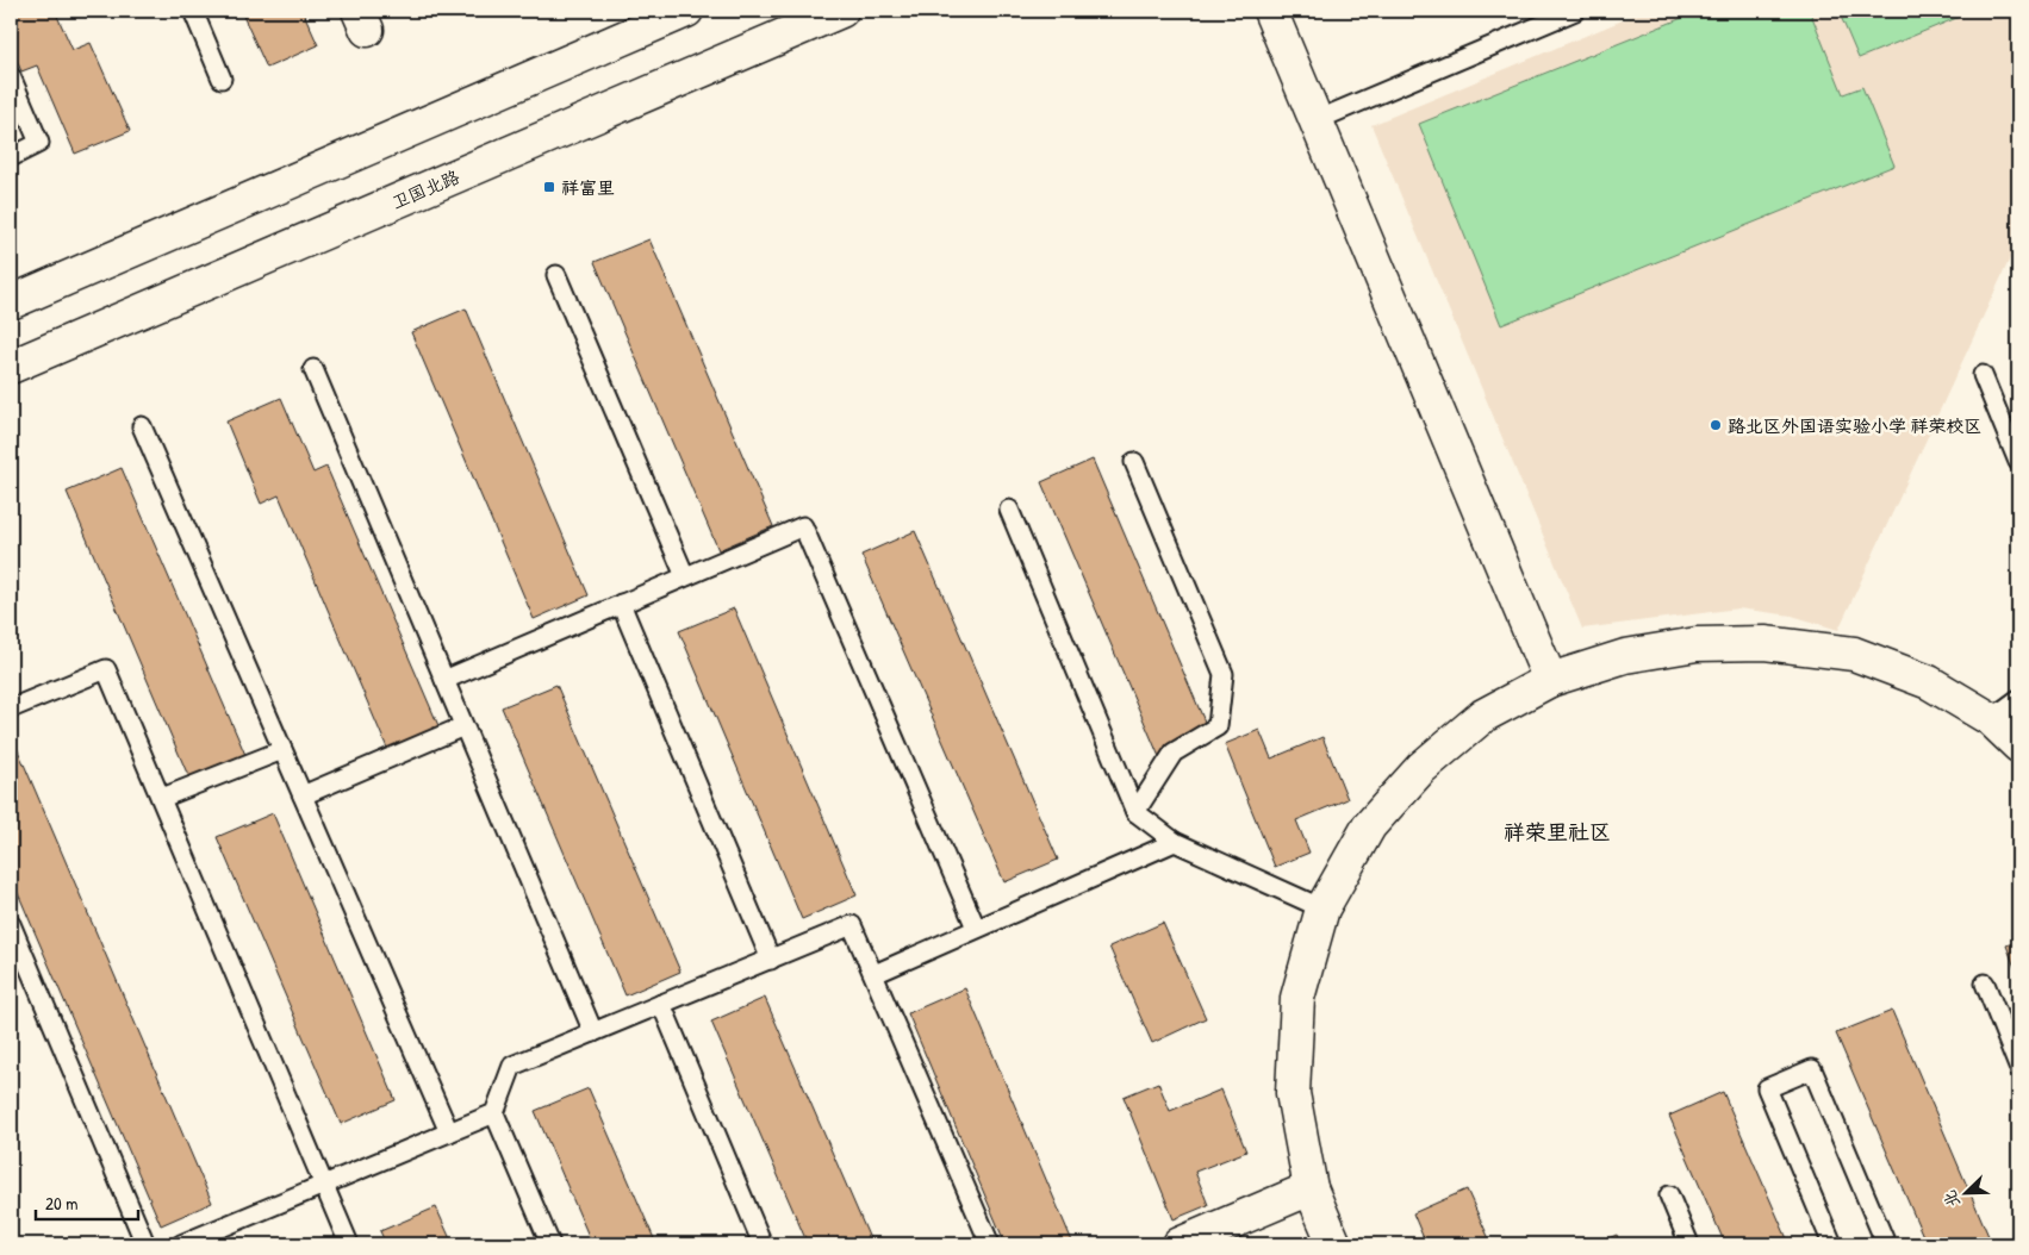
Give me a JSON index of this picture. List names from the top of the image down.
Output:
{
  "streets": {
    "street": ["卫国北路"]
  },
  "districts": ["祥荣里社区"],
  "places": {
    "transit": ["祥富里"],
    "other": ["路北区外国语实验小学 祥荣校区"]
  },
  "scale_bar": "20 m",
  "north": "bottom left"
}
